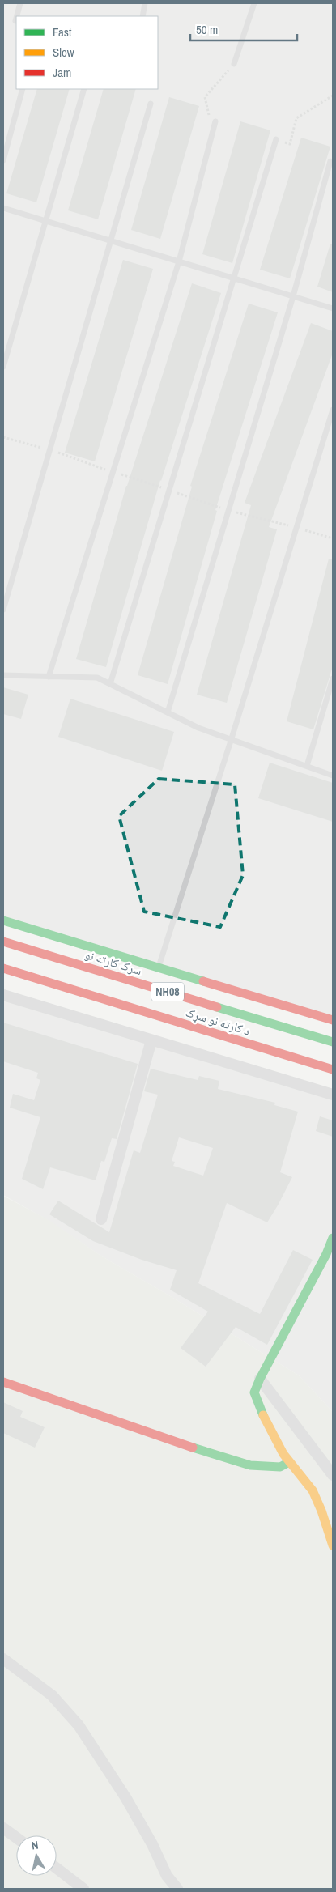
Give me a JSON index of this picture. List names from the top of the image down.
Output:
{
  "streets": {
    "main road": ["سرک کارته نو", "NH08", "د کارته نو سړک"]
  },
  "legend": ["Fast", "Slow", "Jam"],
  "scale_bar": "50 m",
  "north": "top"
}
